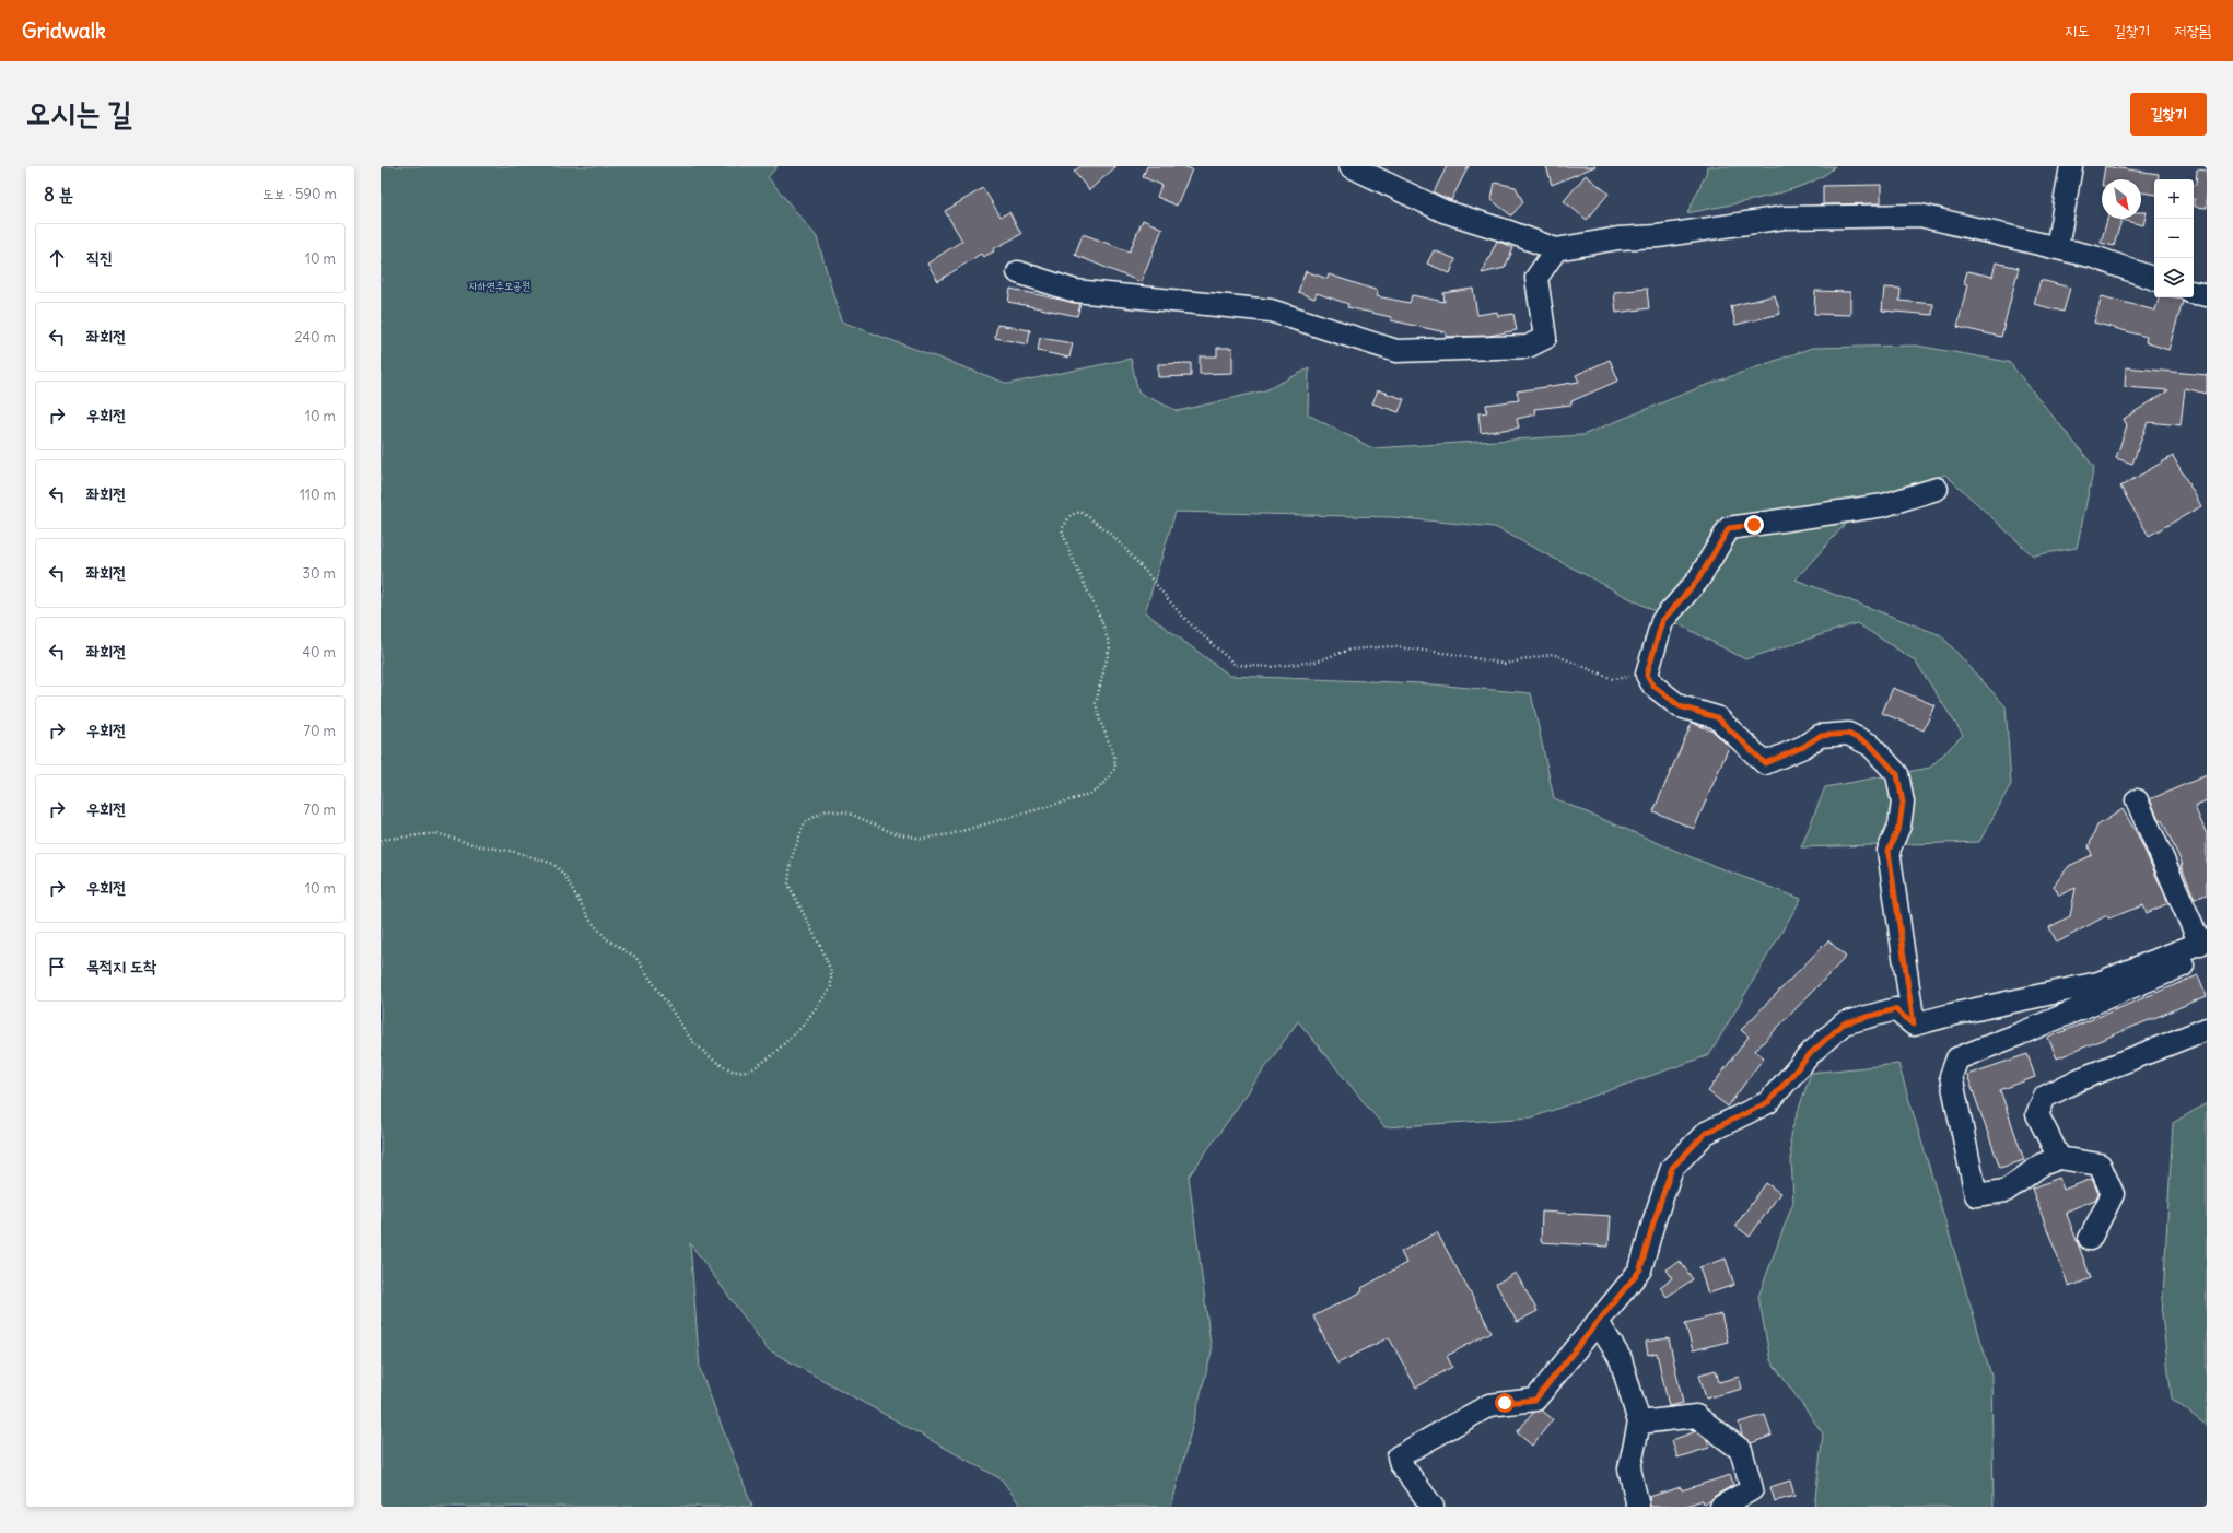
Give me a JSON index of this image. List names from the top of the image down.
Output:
{
  "parks": ["자하연추모공원"],
  "north": "bottom right",
  "page": {
    "header": "Gridwalk",
    "nav": ["지도", "길찾기", "저장됨"],
    "title": "오시는 길",
    "buttons": "길찾기",
    "heading": ["8 분", "도보 · 590 m"],
    "map_buttons": ["+", "−"],
    "list": [
      ["직진", "10 m"],
      ["좌회전", "240 m"],
      ["우회전", "10 m"],
      ["좌회전", "110 m"],
      ["좌회전", "30 m"],
      ["좌회전", "40 m"],
      ["우회전", "70 m"],
      ["우회전", "70 m"],
      ["우회전", "10 m"],
      "목적지 도착"
    ]
  }
}
